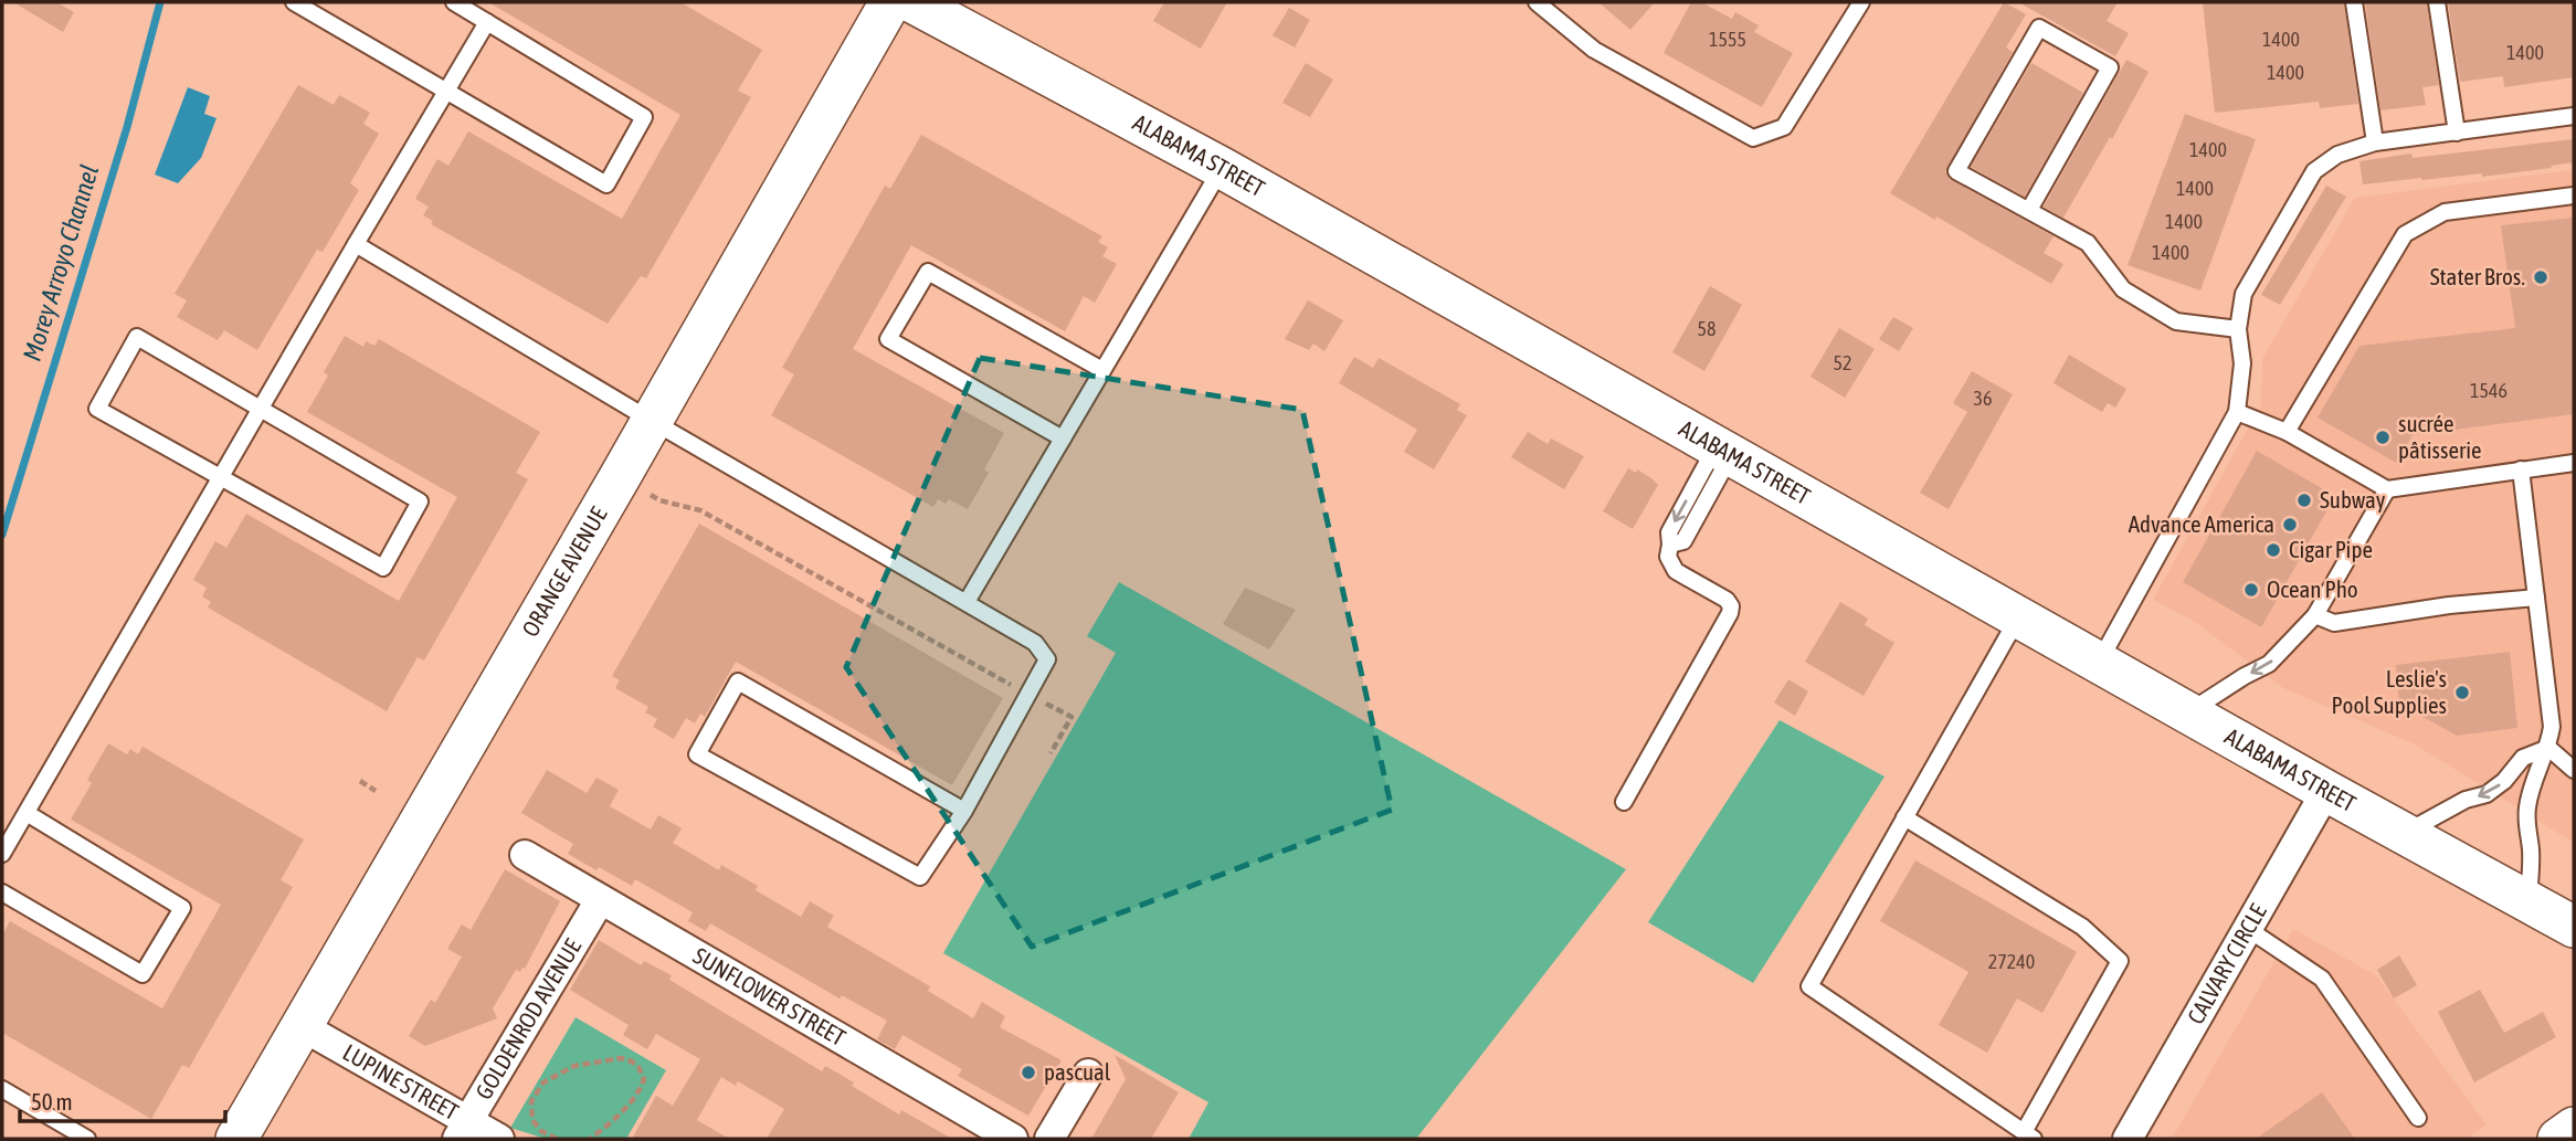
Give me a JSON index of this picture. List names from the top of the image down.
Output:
{
  "streets": {
    "main road": ["ALABAMA STREET", "ORANGE AVENUE"],
    "street": [
      "CALVARY CIRCLE",
      "SUNFLOWER STREET",
      "GOLDENROD AVENUE",
      "LUPINE STREET"
    ]
  },
  "crossings": [
    ["ALABAMA STREET", "CALVARY CIRCLE"],
    ["ORANGE AVENUE", "LUPINE STREET"],
    ["SUNFLOWER STREET", "GOLDENROD AVENUE"],
    ["GOLDENROD AVENUE", "LUPINE STREET"]
  ],
  "water": ["Morey Arroyo Channel"],
  "places": [
    "Stater Bros.",
    "sucrée pâtisserie",
    "Subway",
    "Advance America",
    "Cigar Pipe",
    "Ocean Pho",
    "Leslie's Pool Supplies",
    "pascual"
  ],
  "house_numbers": [
    "1555",
    "1400",
    "1400",
    "1400",
    "1400",
    "1400",
    "1400",
    "1400",
    "58",
    "52",
    "1546",
    "36",
    "27240"
  ],
  "scale_bar": "50 m"
}
